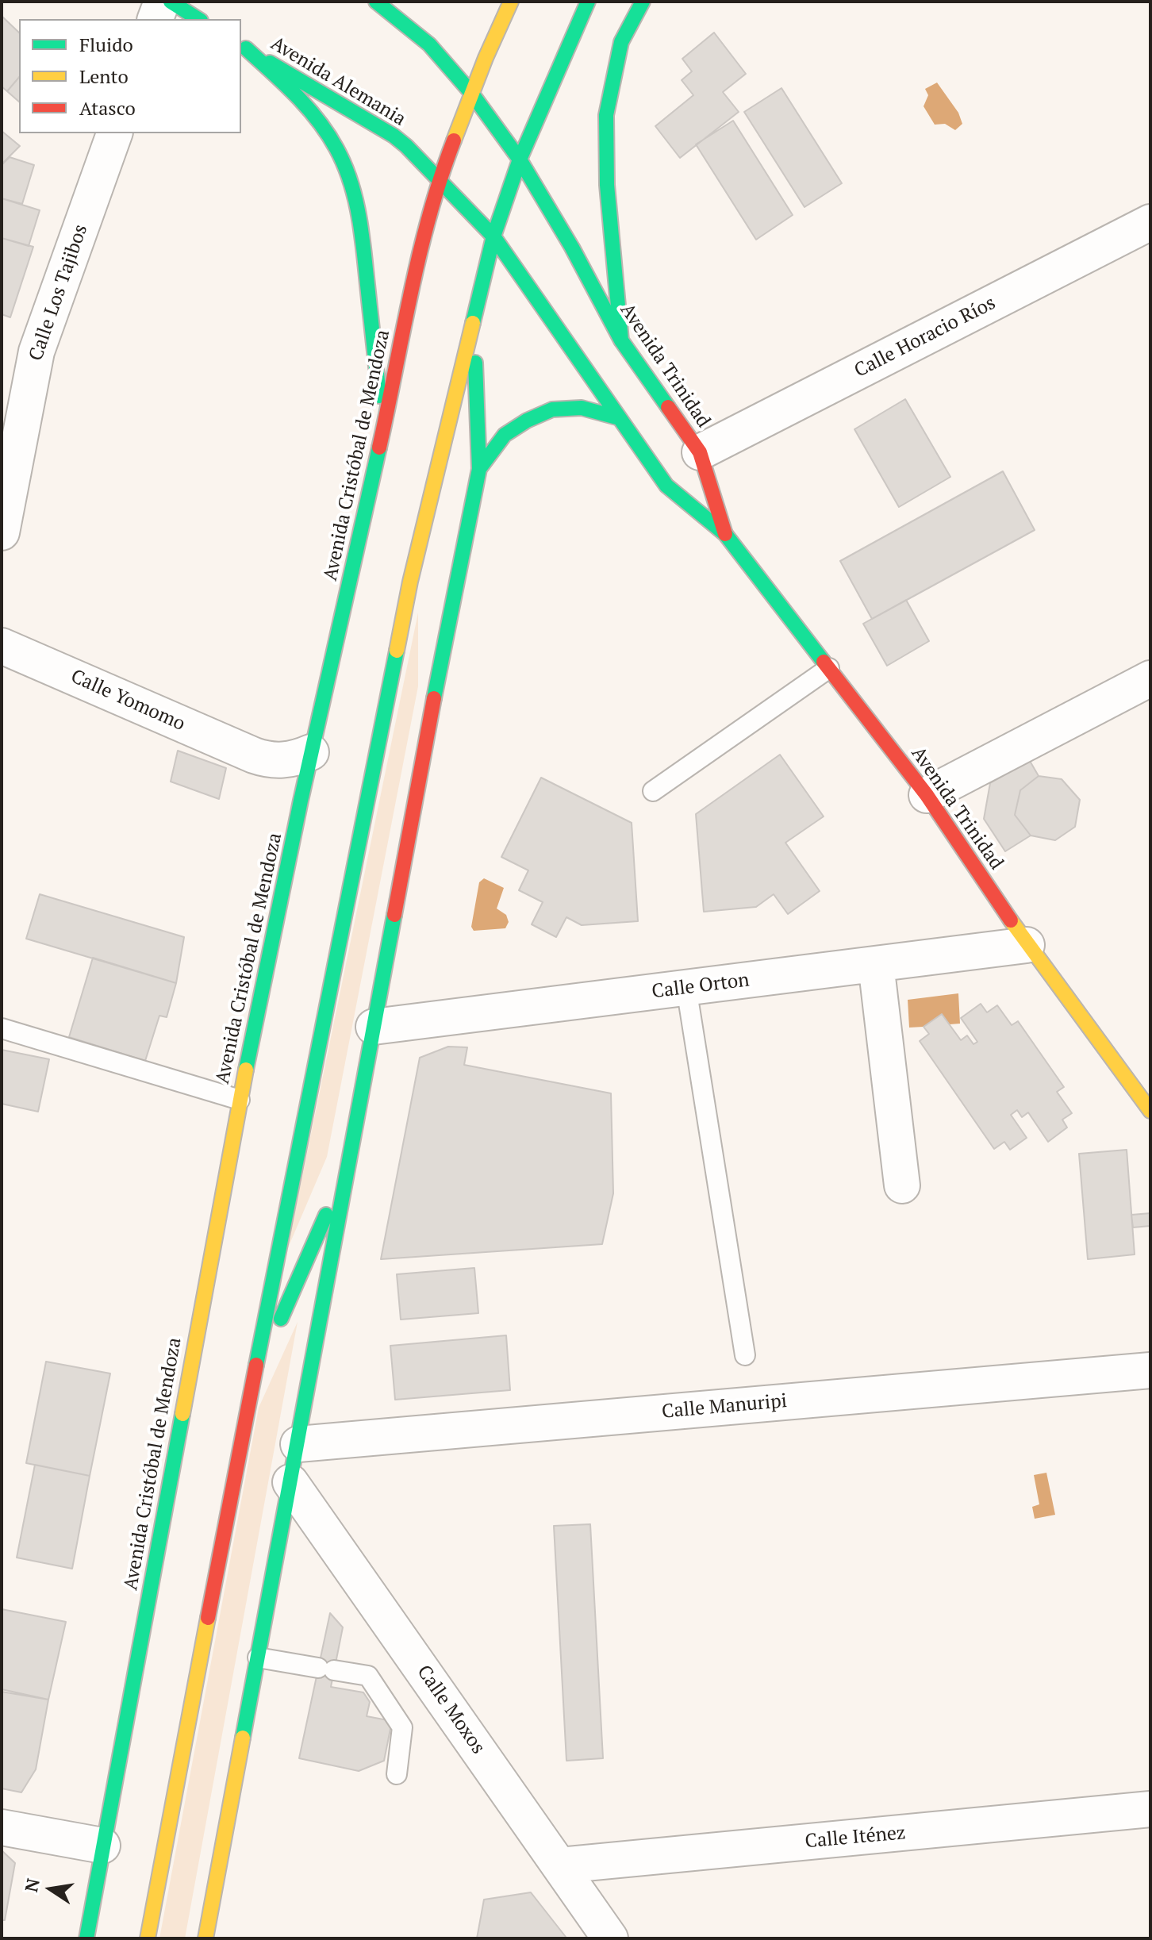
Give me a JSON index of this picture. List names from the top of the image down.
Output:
{
  "streets": {
    "main road": ["Avenida Alemania", "Avenida Trinidad", "Avenida Cristóbal de Mendoza"],
    "street": [
      "Calle Los Tajibos",
      "Calle Horacio Ríos",
      "Calle Yomomo",
      "Calle Orton",
      "Calle Manuripi",
      "Calle Moxos",
      "Calle Iténez"
    ]
  },
  "crossings": [
    ["Avenida Alemania", "Avenida Trinidad"],
    ["Avenida Alemania", "Avenida Cristóbal de Mendoza"],
    ["Calle Horacio Ríos", "Avenida Trinidad"],
    ["Avenida Trinidad", "Calle Orton"],
    ["Avenida Cristóbal de Mendoza", "Calle Yomomo"],
    ["Calle Moxos", "Calle Iténez"]
  ],
  "legend": ["Fluido", "Lento", "Atasco"],
  "north": "left"
}
